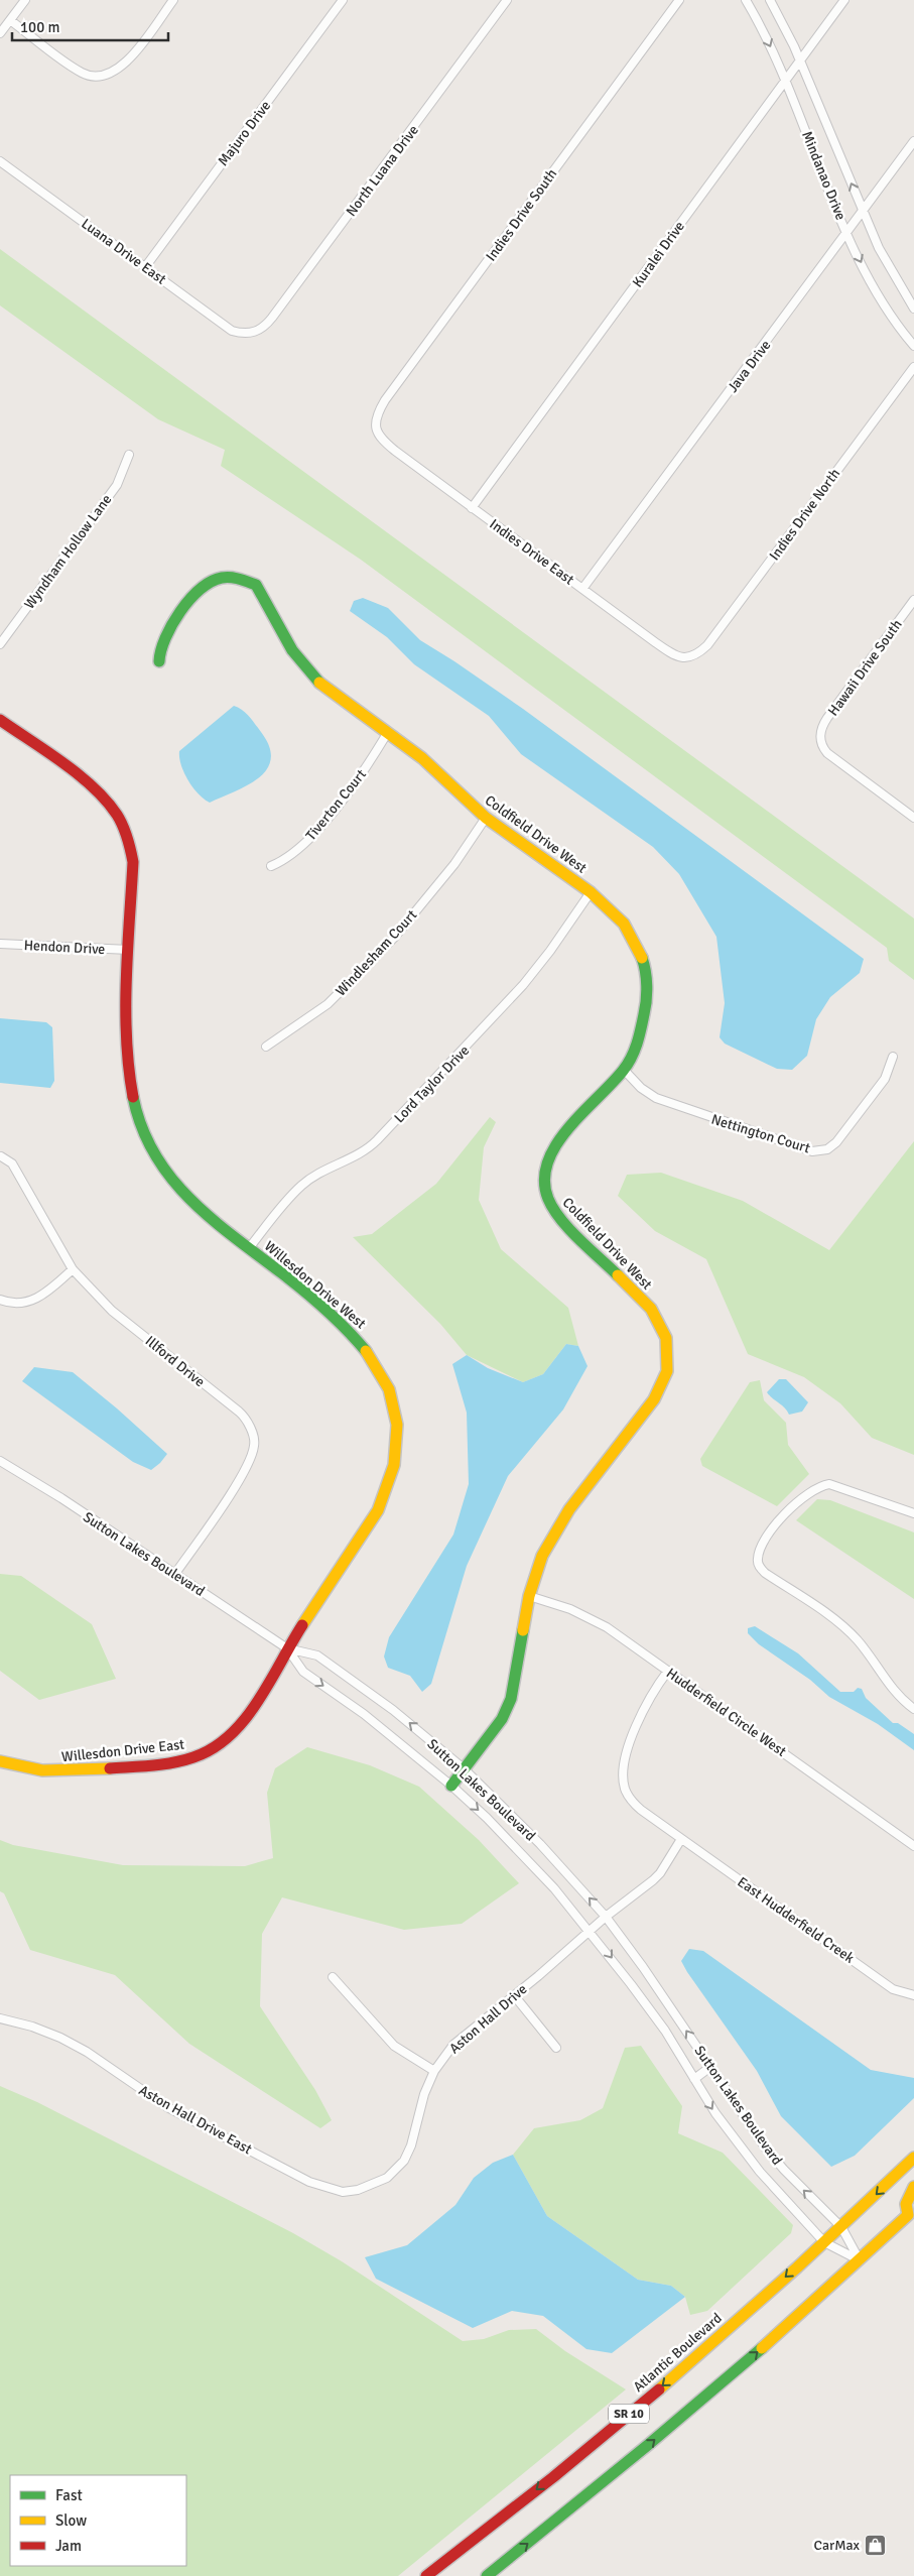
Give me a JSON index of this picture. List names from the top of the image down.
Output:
{
  "streets": {
    "main road": [
      "Coldfield Drive West",
      "Willesdon Drive West",
      "Willesdon Drive East",
      "Atlantic Boulevard",
      "SR 10"
    ],
    "street": [
      "Majuro Drive",
      "North Luana Drive",
      "Mindanao Drive",
      "Indies Drive South",
      "Luana Drive East",
      "Kuralei Drive",
      "Java Drive",
      "Indies Drive North",
      "Wyndham Hollow Lane",
      "Indies Drive East",
      "Hawaii Drive South",
      "Tiverton Court",
      "Hendon Drive",
      "Windlesham Court",
      "Lord Taylor Drive",
      "Nettington Court",
      "Illford Drive",
      "Sutton Lakes Boulevard",
      "Hudderfield Circle West",
      "East Hudderfield Creek",
      "Aston Hall Drive",
      "Aston Hall Drive East"
    ]
  },
  "crossings": [
    ["Majuro Drive", "Luana Drive East"],
    ["North Luana Drive", "Luana Drive East"],
    ["Mindanao Drive", "Kuralei Drive"],
    ["Mindanao Drive", "Java Drive"],
    ["Indies Drive South", "Indies Drive East"],
    ["Kuralei Drive", "Indies Drive East"],
    ["Java Drive", "Indies Drive East"],
    ["Indies Drive North", "Indies Drive East"],
    ["Tiverton Court", "Coldfield Drive West"],
    ["Coldfield Drive West", "Windlesham Court"],
    ["Coldfield Drive West", "Lord Taylor Drive"],
    ["Coldfield Drive West", "Nettington Court"],
    ["Coldfield Drive West", "Sutton Lakes Boulevard"],
    ["Coldfield Drive West", "Hudderfield Circle West"],
    ["Hendon Drive", "Willesdon Drive West"],
    ["Lord Taylor Drive", "Willesdon Drive West"],
    ["Willesdon Drive West", "Sutton Lakes Boulevard"],
    ["Willesdon Drive West", "Willesdon Drive East"],
    ["Illford Drive", "Sutton Lakes Boulevard"],
    ["Sutton Lakes Boulevard", "Willesdon Drive East"],
    ["Sutton Lakes Boulevard", "Aston Hall Drive"],
    ["Sutton Lakes Boulevard", "Atlantic Boulevard"],
    ["Sutton Lakes Boulevard", "SR 10"],
    ["Hudderfield Circle West", "East Hudderfield Creek"],
    ["East Hudderfield Creek", "Aston Hall Drive"],
    ["Aston Hall Drive", "Aston Hall Drive East"]
  ],
  "places": {
    "shop": ["CarMax"]
  },
  "legend": ["Fast", "Slow", "Jam"],
  "scale_bar": "100 m"
}
